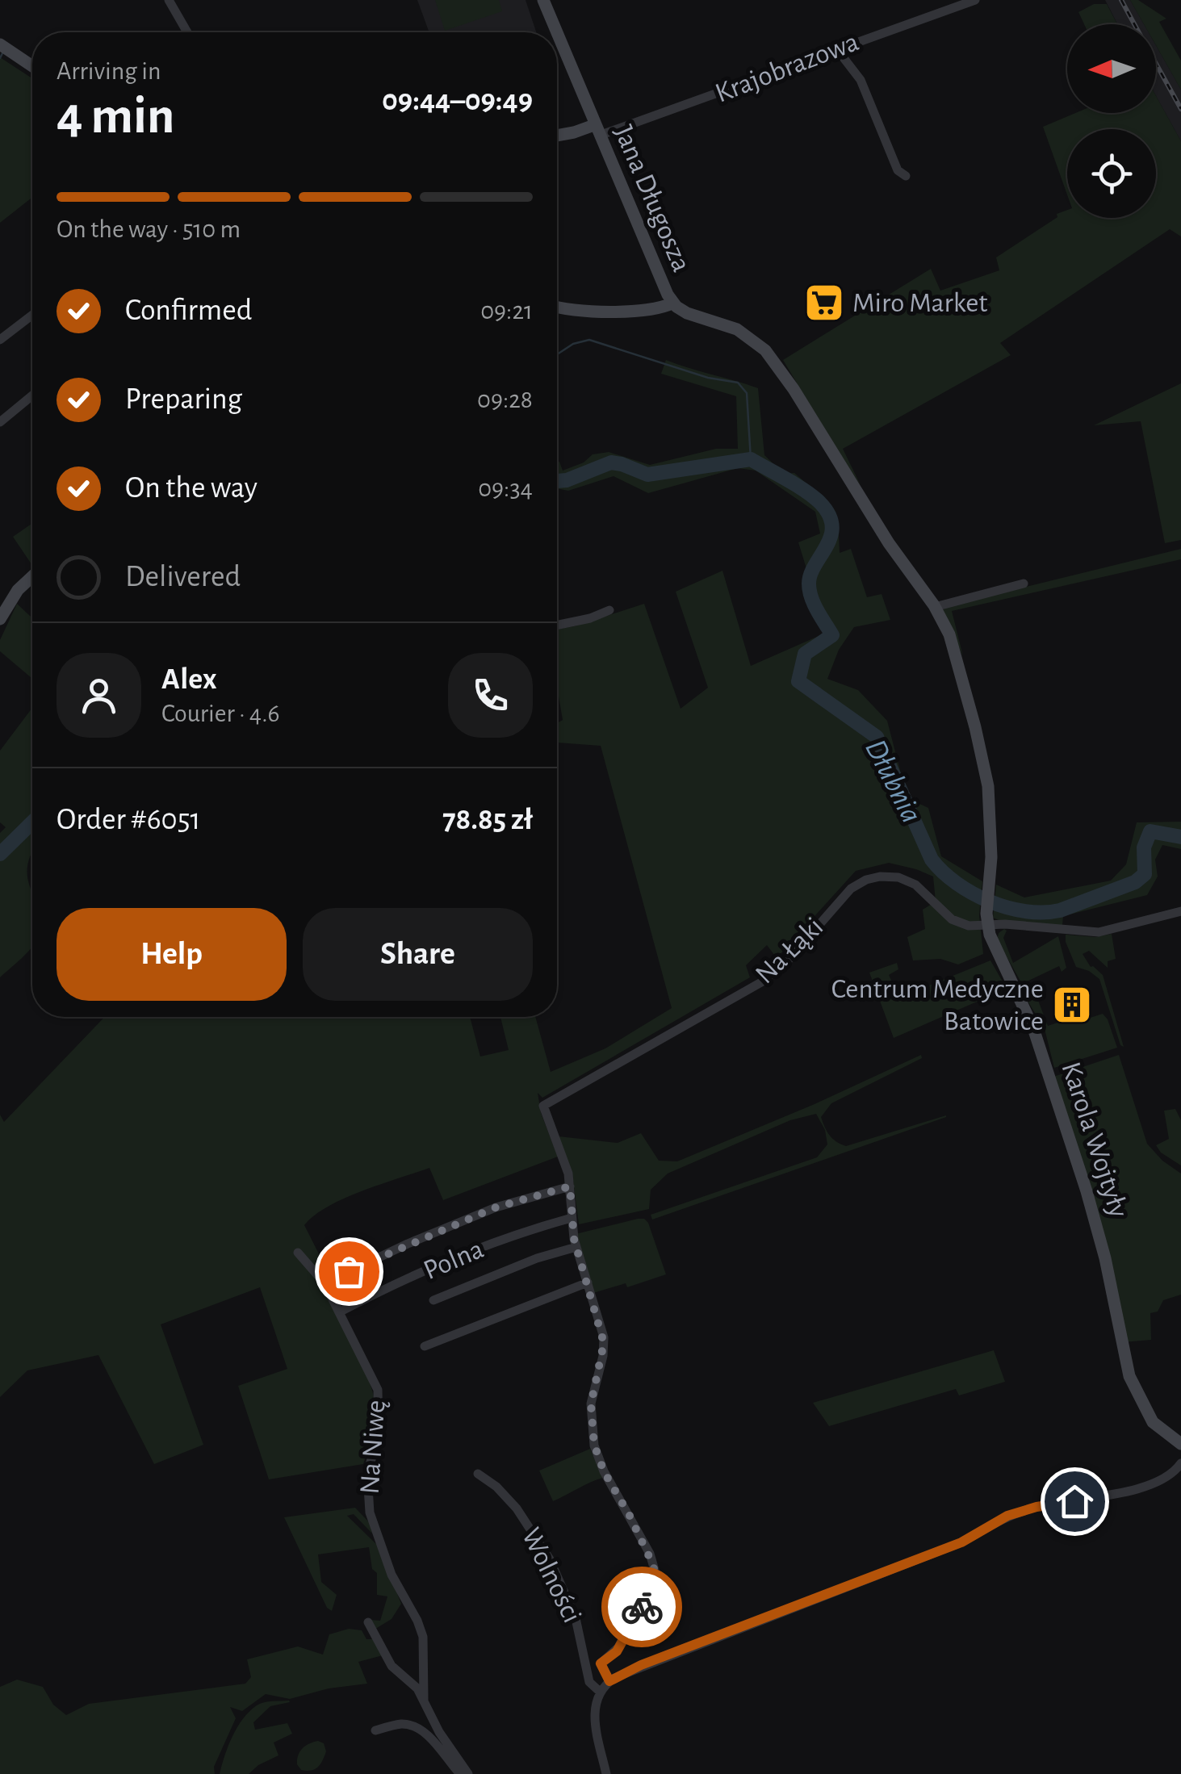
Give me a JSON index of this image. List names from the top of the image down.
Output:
{
  "streets": {
    "street": [
      "Krajobrazowa",
      "Jana Długosza",
      "Na Łąki",
      "Karola Wojtyły",
      "Polna",
      "Na Niwę",
      "Wolności"
    ]
  },
  "crossings": [
    ["Krajobrazowa", "Jana Długosza"],
    ["Jana Długosza", "Karola Wojtyły"],
    ["Na Łąki", "Karola Wojtyły"],
    ["Polna", "Na Niwę"]
  ],
  "water": ["Dłubnia"],
  "places": {
    "supermarket": ["Miro Market"],
    "building": ["Centrum Medyczne Batowice"]
  },
  "north": "left",
  "page": {
    "heading": ["4 min", "Arriving in", "09:44–09:49"],
    "panel": [
      "Alex",
      "Courier · 4.6",
      "Order #6051",
      "78.85 zł"
    ],
    "bar": "On the way · 510 m",
    "list": [
      ["Confirmed", "09:21"],
      ["Preparing", "09:28"],
      ["On the way", "09:34"],
      "Delivered"
    ],
    "buttons": ["Help", "Share"]
  }
}
